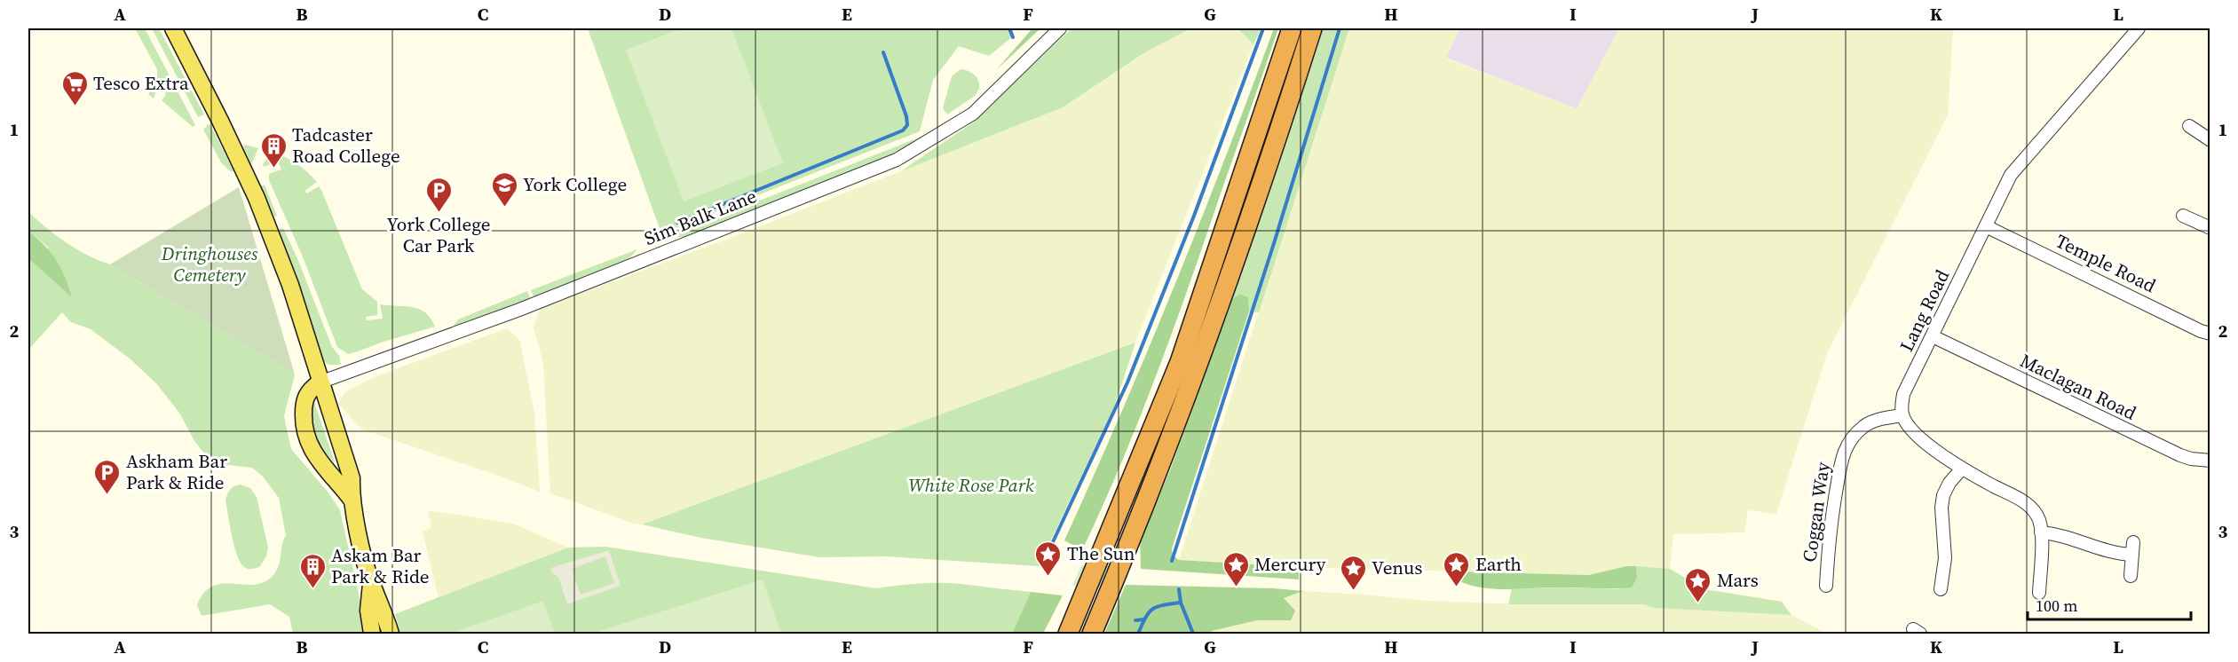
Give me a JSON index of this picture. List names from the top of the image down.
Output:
{
  "streets": {
    "street": [
      "Sim Balk Lane",
      "Temple Road",
      "Lang Road",
      "Maclagan Road",
      "Coggan Way"
    ]
  },
  "crossings": [
    ["Temple Road", "Lang Road"],
    ["Lang Road", "Maclagan Road"],
    ["Lang Road", "Coggan Way"]
  ],
  "parks": ["Dringhouses Cemetery", "White Rose Park"],
  "places": {
    "supermarket": ["Tesco Extra"],
    "building": ["Tadcaster Road College", "Askam Bar Park & Ride"],
    "school or university": ["York College"],
    "parking": ["York College Car Park", "Askham Bar Park & Ride"],
    "place": [
      "The Sun",
      "Mercury",
      "Earth",
      "Venus",
      "Mars"
    ]
  },
  "scale_bar": "100 m",
  "grid": {
    "columns": [
      "A",
      "B",
      "C",
      "D",
      "E",
      "F",
      "G",
      "H",
      "I",
      "J",
      "K",
      "L"
    ],
    "rows": ["1", "2", "3"]
  }
}
